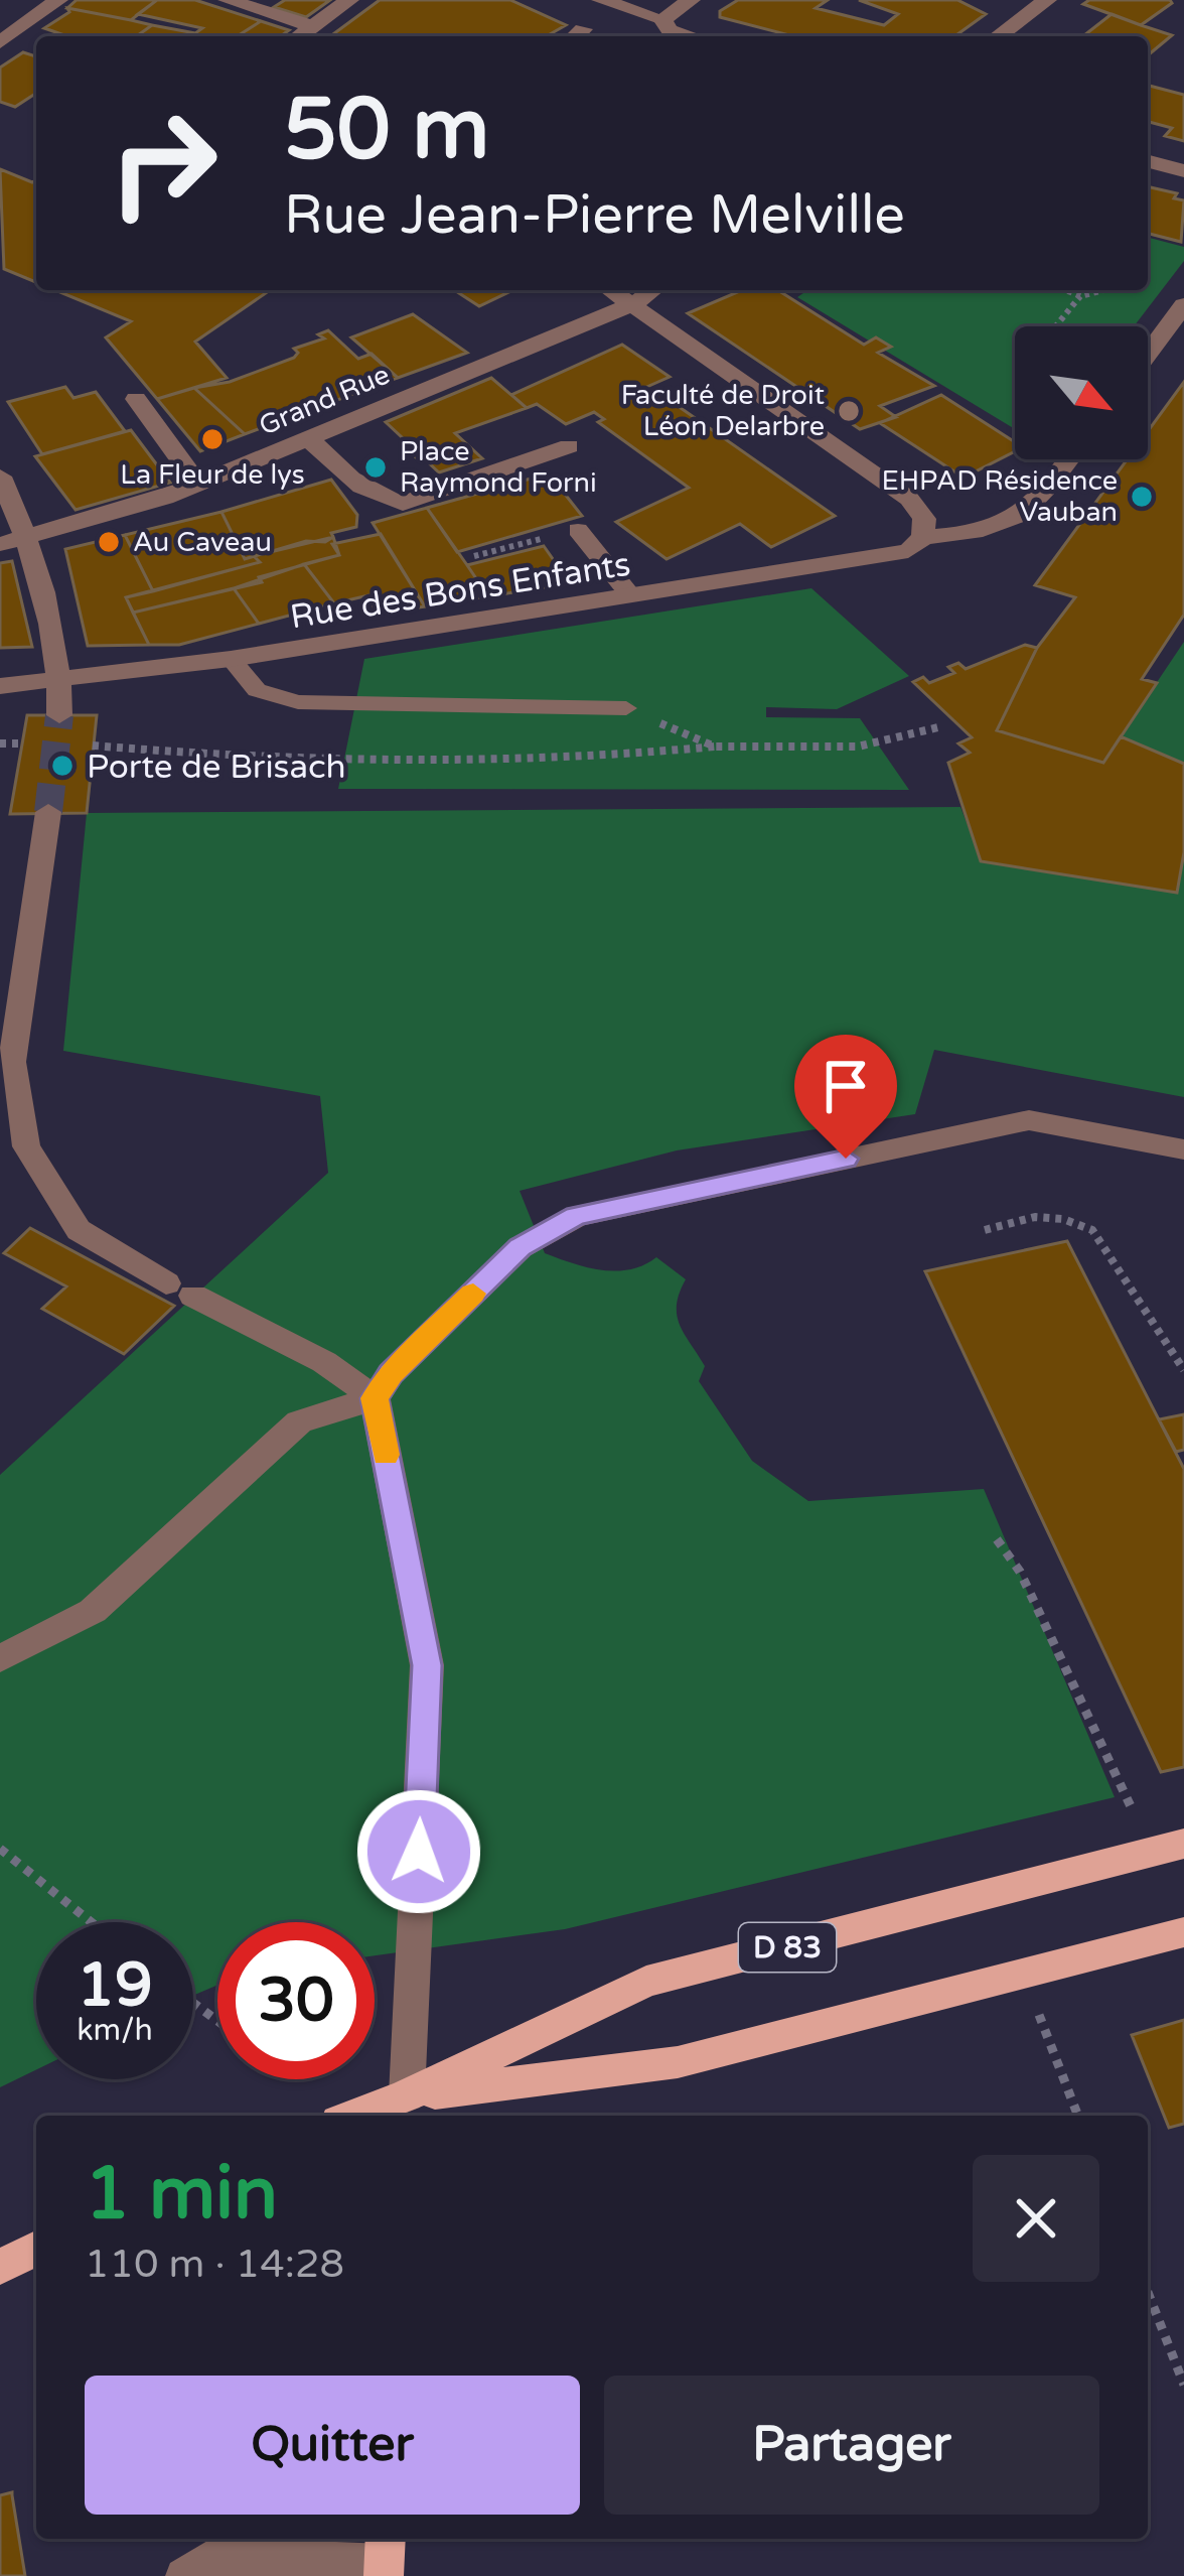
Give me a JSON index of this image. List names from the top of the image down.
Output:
{
  "streets": {
    "main road": ["D 83"],
    "street": ["Grand Rue", "Rue des Bons Enfants"]
  },
  "places": [
    "Faculté de Droit Léon Delarbre",
    "La Fleur de lys",
    "Place Raymond Forni",
    "EHPAD Résidence Vauban",
    "Au Caveau",
    "Porte de Brisach"
  ],
  "north": "bottom right",
  "page": {
    "turn": ["50 m", "Rue Jean-Pierre Melville"],
    "speed": "19 km/h",
    "limit": "30",
    "heading": ["1 min", "110 m · 14:28"],
    "buttons": ["Quitter", "Partager"]
  }
}
